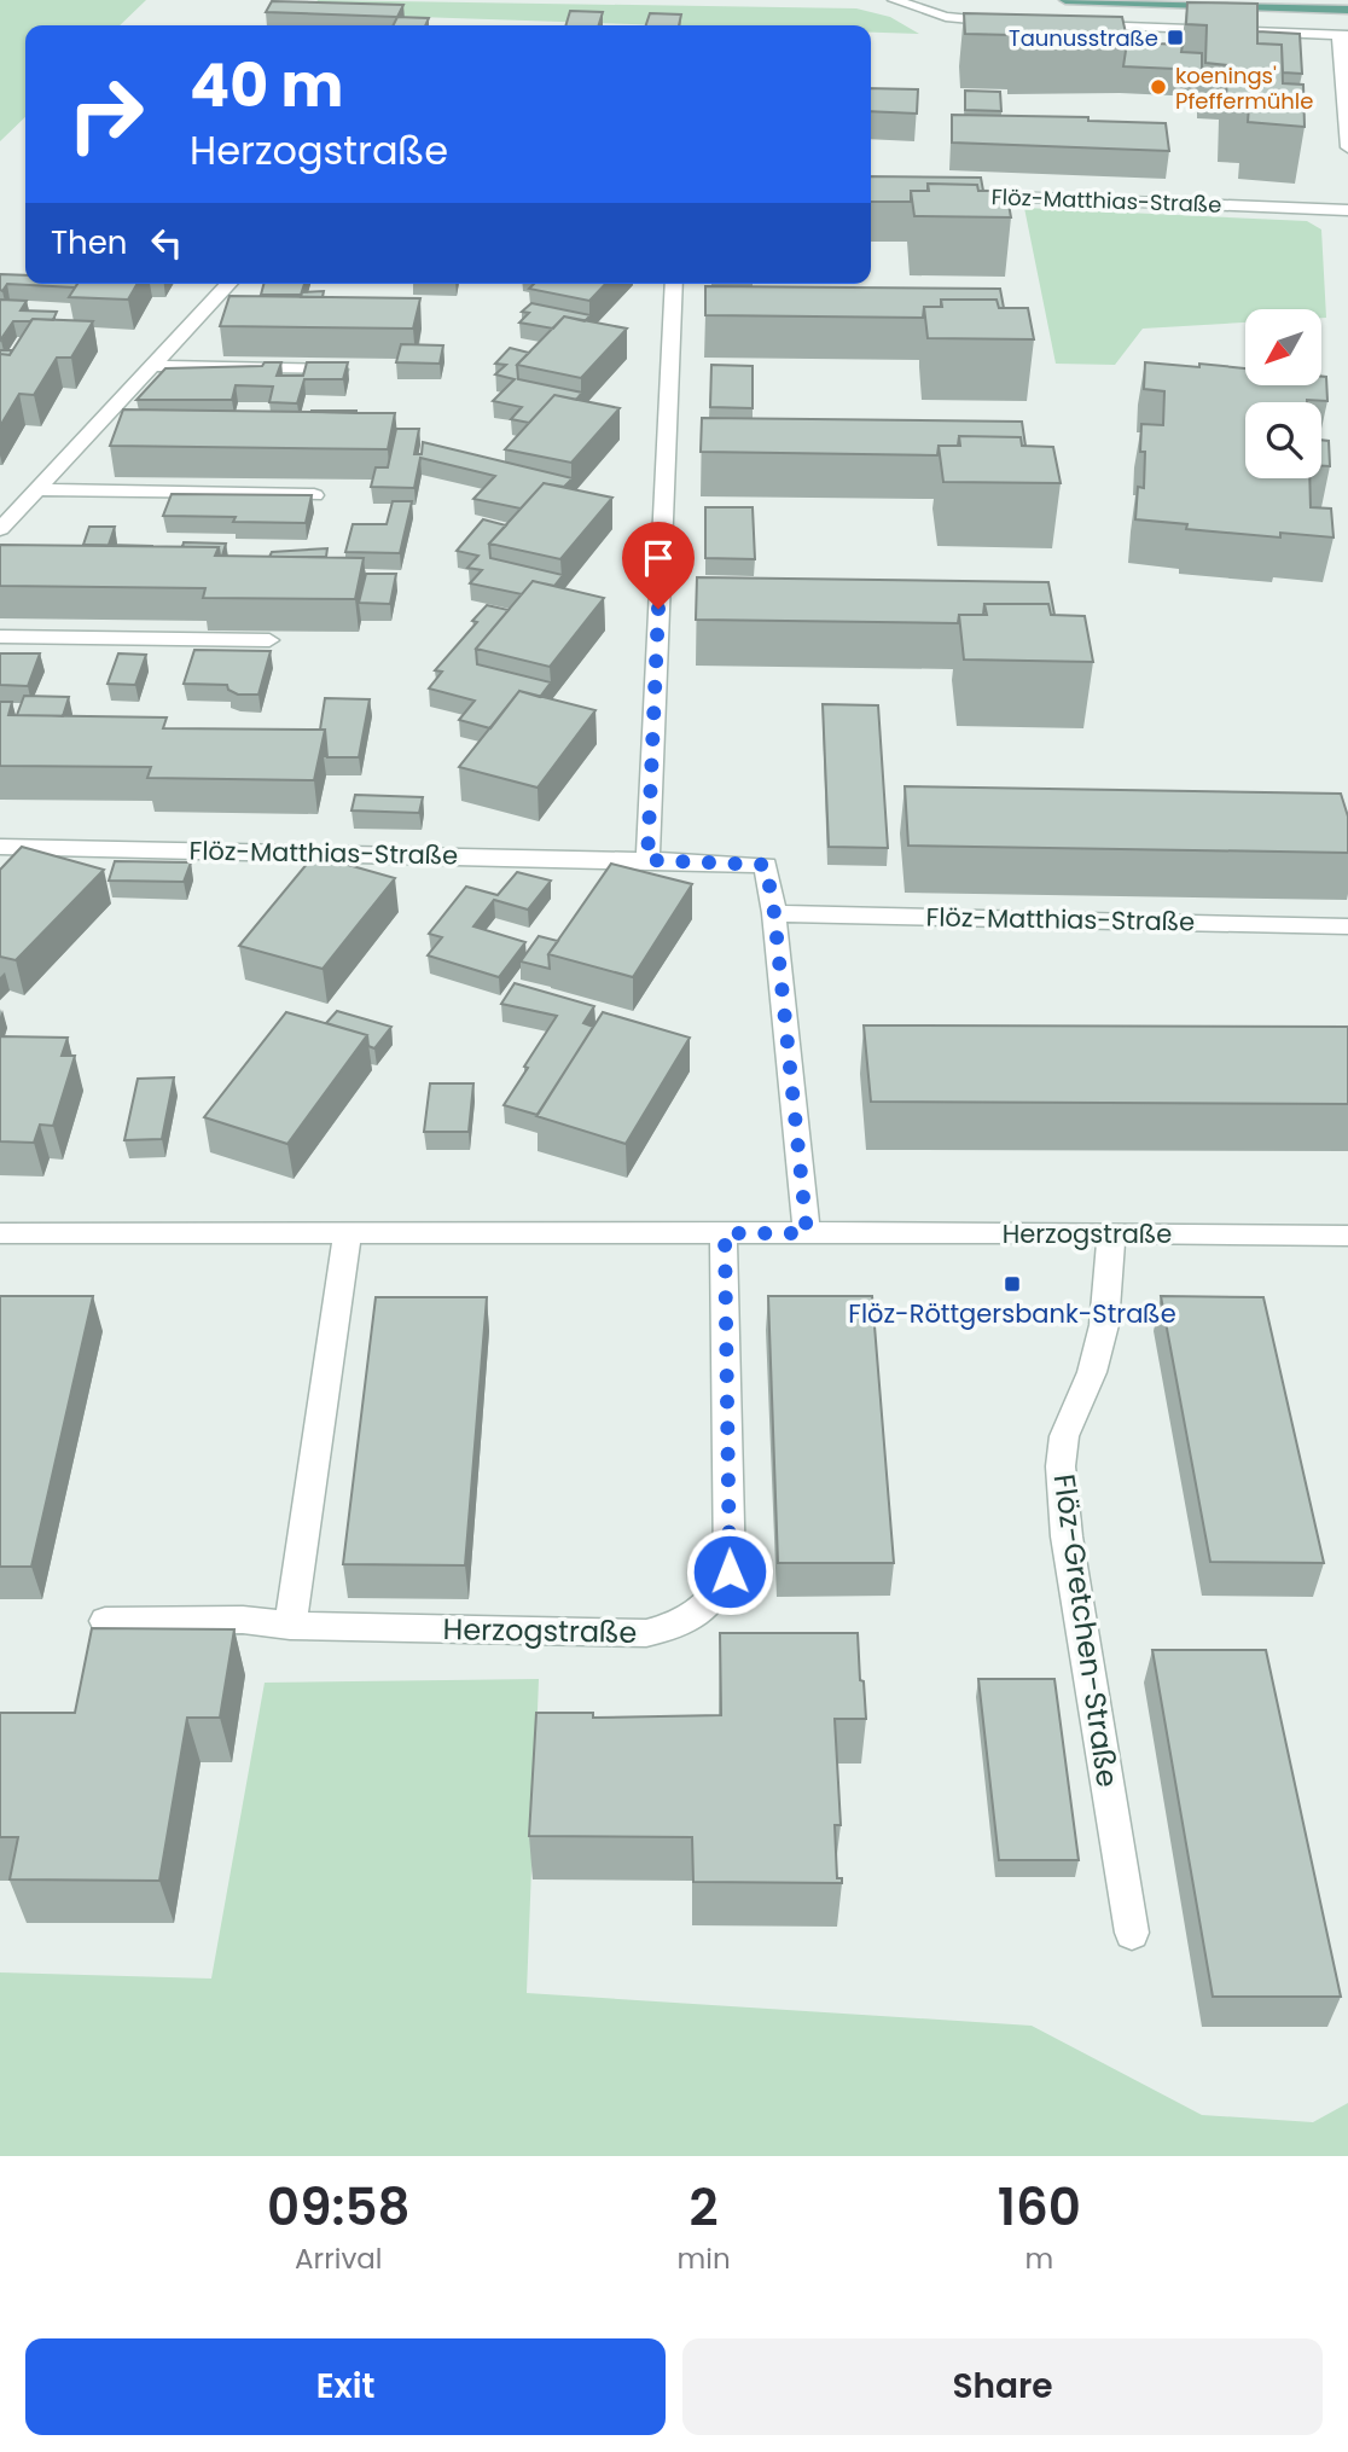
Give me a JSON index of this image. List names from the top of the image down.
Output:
{
  "streets": {
    "street": ["Flöz-Matthias-Straße", "Herzogstraße", "Flöz-Gretchen-Straße"]
  },
  "crossings": [
    ["Herzogstraße", "Flöz-Gretchen-Straße"]
  ],
  "places": {
    "transit": ["Taunusstraße", "Flöz-Röttgersbank-Straße"],
    "other": ["koenings' Pfeffermühle"]
  },
  "north": "bottom left",
  "page": {
    "turn": ["40 m", "Herzogstraße"],
    "then": "Then",
    "eta": [
      "09:58",
      "Arrival",
      "2",
      "min",
      "160",
      "m"
    ],
    "buttons": ["Exit", "Share"]
  }
}
